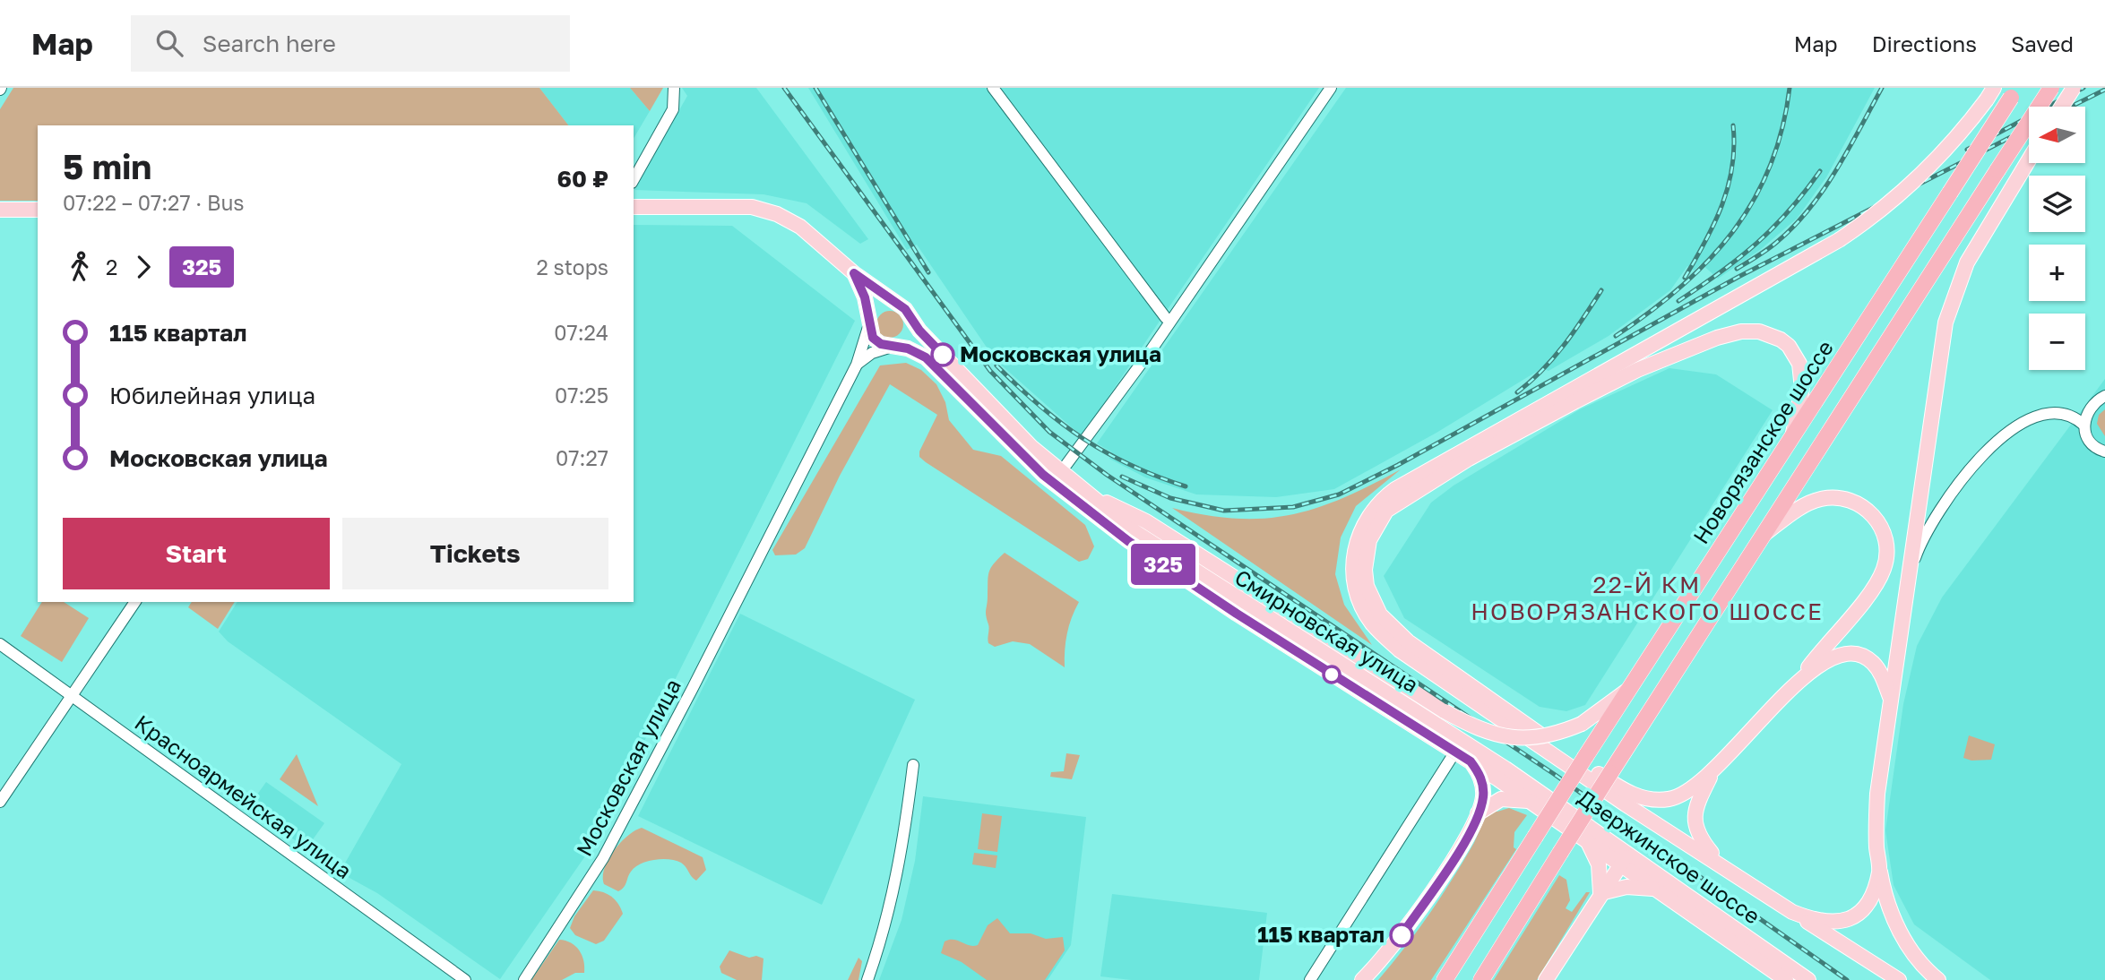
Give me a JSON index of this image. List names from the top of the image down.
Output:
{
  "streets": {
    "highway": ["Новорязанское шоссе"],
    "main road": ["Смирновская улица", "Дзержинское шоссе"],
    "street": ["Московская улица", "Красноармейская улица"]
  },
  "crossings": [
    ["Смирновская улица", "Московская улица"],
    ["Смирновская улица", "Дзержинское шоссе"]
  ],
  "districts": ["22-Й КМ НОВОРЯЗАНСКОГО ШОССЕ"],
  "places": ["Московская улица", "115 квартал"],
  "lines": ["bus line 325"],
  "north": "left",
  "page": {
    "header": "Map",
    "search": "Search here",
    "nav": ["Map", "Directions", "Saved"],
    "on_map": "325",
    "map_buttons": ["+", "−"],
    "heading": ["5 min", "07:22 – 07:27 · Bus", "60 ₽"],
    "legs": ["2", "325", "2 stops"],
    "list": [
      {
        "name": "115 квартал",
        "value": "07:24"
      },
      {
        "name": "Юбилейная улица",
        "value": "07:25"
      },
      {
        "name": "Московская улица",
        "value": "07:27"
      }
    ],
    "buttons": ["Start", "Tickets"]
  }
}
